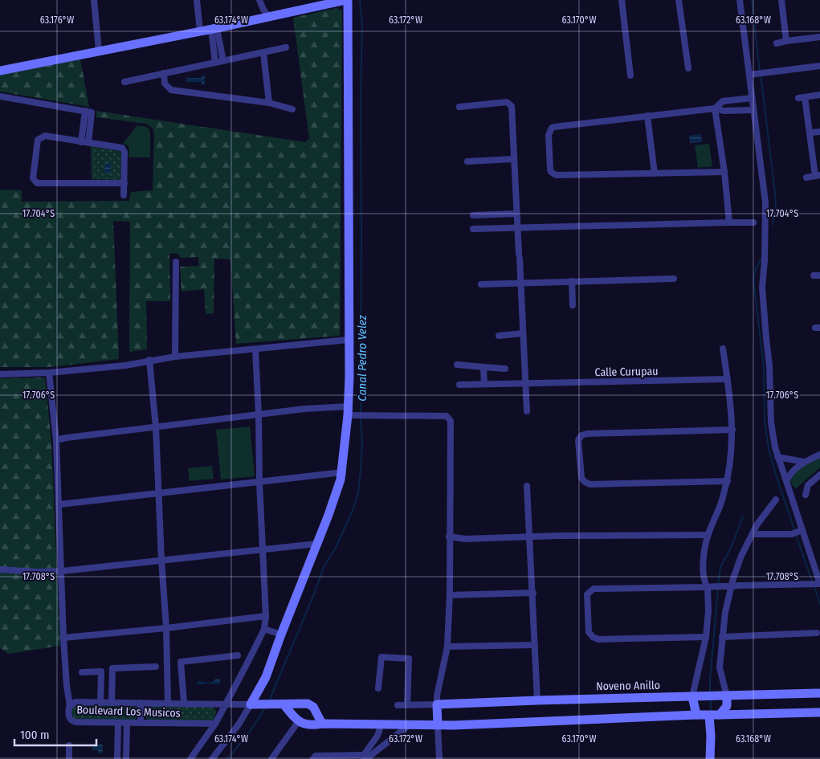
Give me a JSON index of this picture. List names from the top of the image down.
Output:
{
  "streets": {
    "street": ["Calle Curupau", "Noveno Anillo", "Boulevard Los Musicos"]
  },
  "water": ["Canal Pedro Velez"],
  "scale_bar": "100 m",
  "coordinates": [
    "63.176°W",
    "63.174°W",
    "63.172°W",
    "63.170°W",
    "63.168°W",
    "17.704°S",
    "17.706°S",
    "17.708°S"
  ]
}
